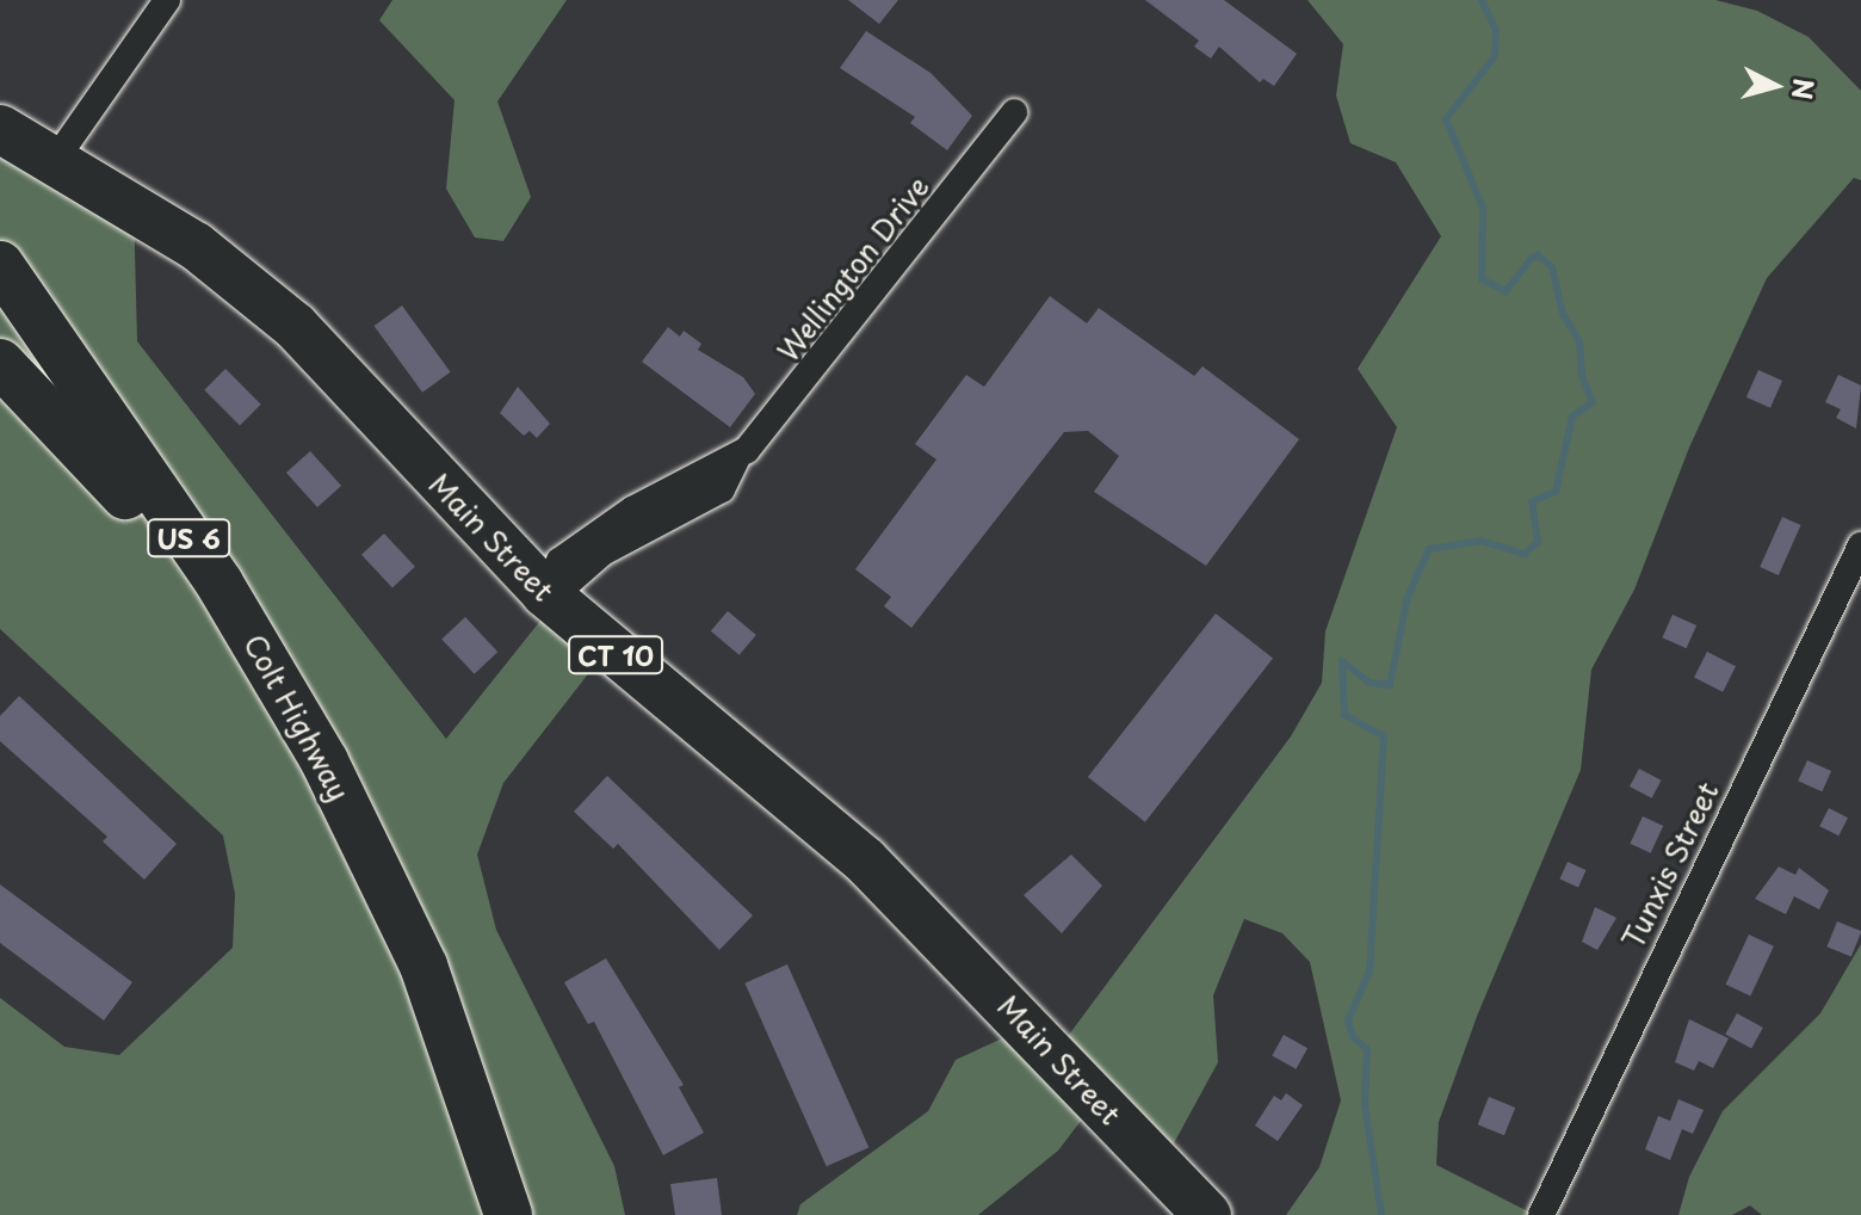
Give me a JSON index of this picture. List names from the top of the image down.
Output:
{
  "streets": {
    "highway": [
      "Main Street",
      "US 6",
      "CT 10",
      "Colt Highway"
    ],
    "street": ["Wellington Drive", "Tunxis Street"]
  },
  "crossings": [
    ["Wellington Drive", "Main Street"]
  ],
  "north": "right"
}
